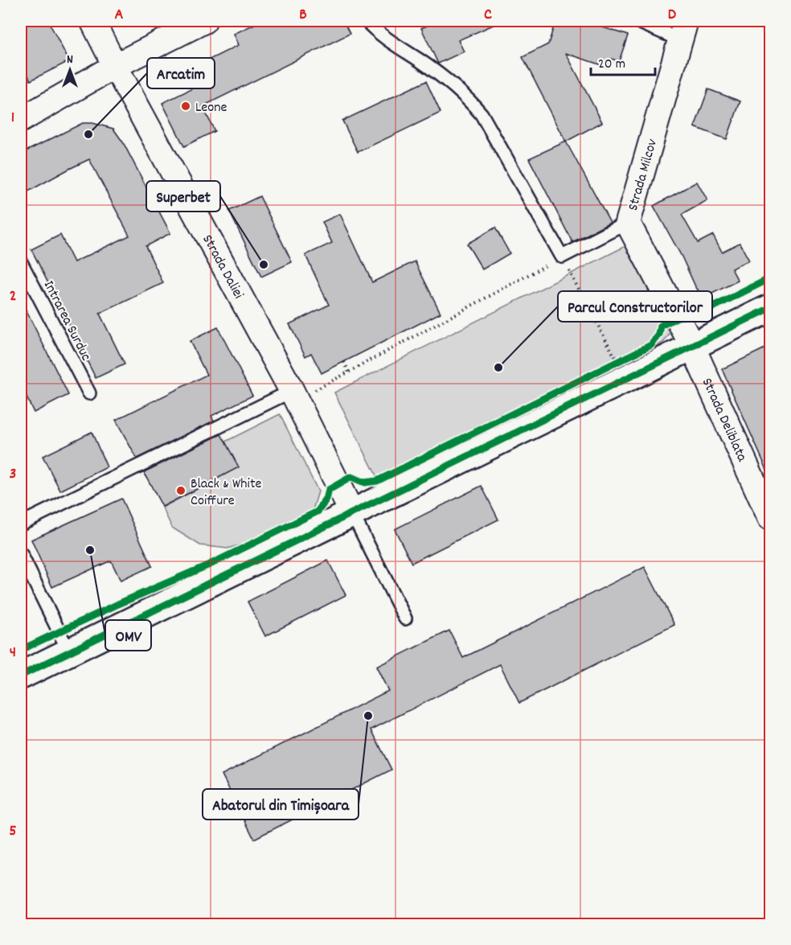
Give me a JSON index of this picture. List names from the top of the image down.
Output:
{
  "streets": {
    "street": ["Strada Milcov", "Strada Daliei", "Strada Deliblata"],
    "lane": ["Intrarea Surduc"]
  },
  "crossings": [
    ["Strada Milcov", "Strada Deliblata"]
  ],
  "places": [
    "Leone",
    "Arcatim",
    "Superbet",
    "Parcul Constructorilor",
    "Black & White Coiffure",
    "OMV",
    "Abatorul din Timișoara"
  ],
  "scale_bar": "20 m",
  "north": "top",
  "grid": {
    "columns": [
      "A",
      "B",
      "C",
      "D"
    ],
    "rows": [
      "1",
      "2",
      "3",
      "4",
      "5"
    ]
  }
}
